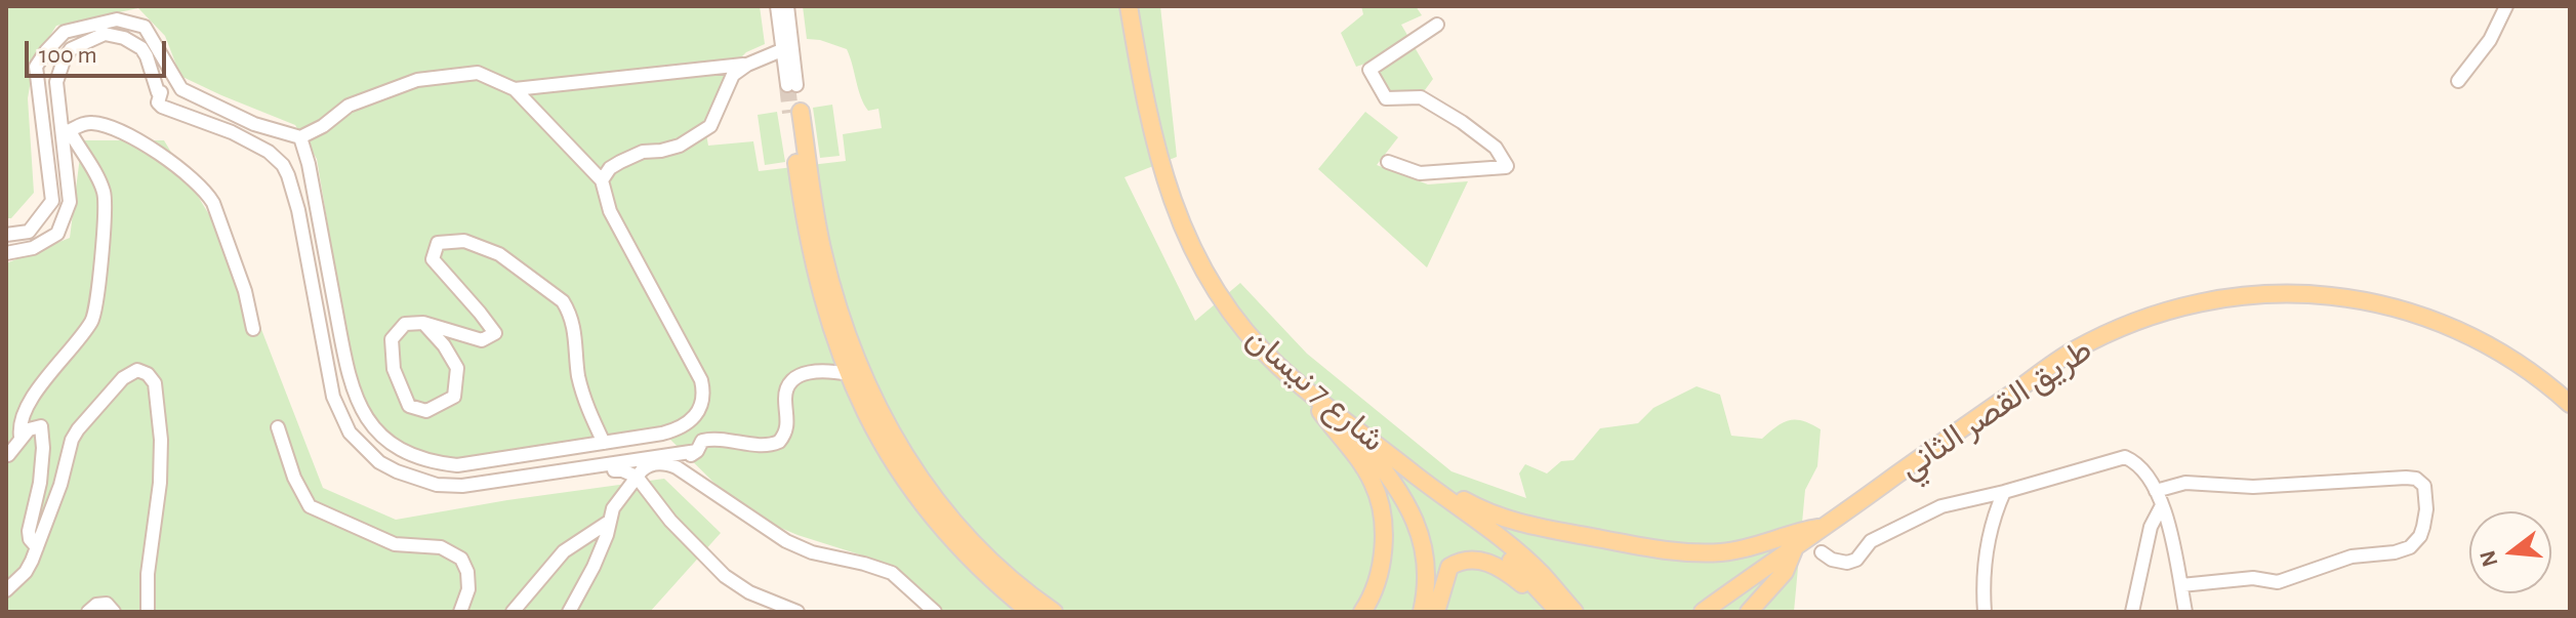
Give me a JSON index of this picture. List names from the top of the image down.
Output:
{
  "streets": {
    "main road": ["شارع 7 نيسان", "طريق القصر الثاني"]
  },
  "scale_bar": "100 m",
  "north": "left"
}
